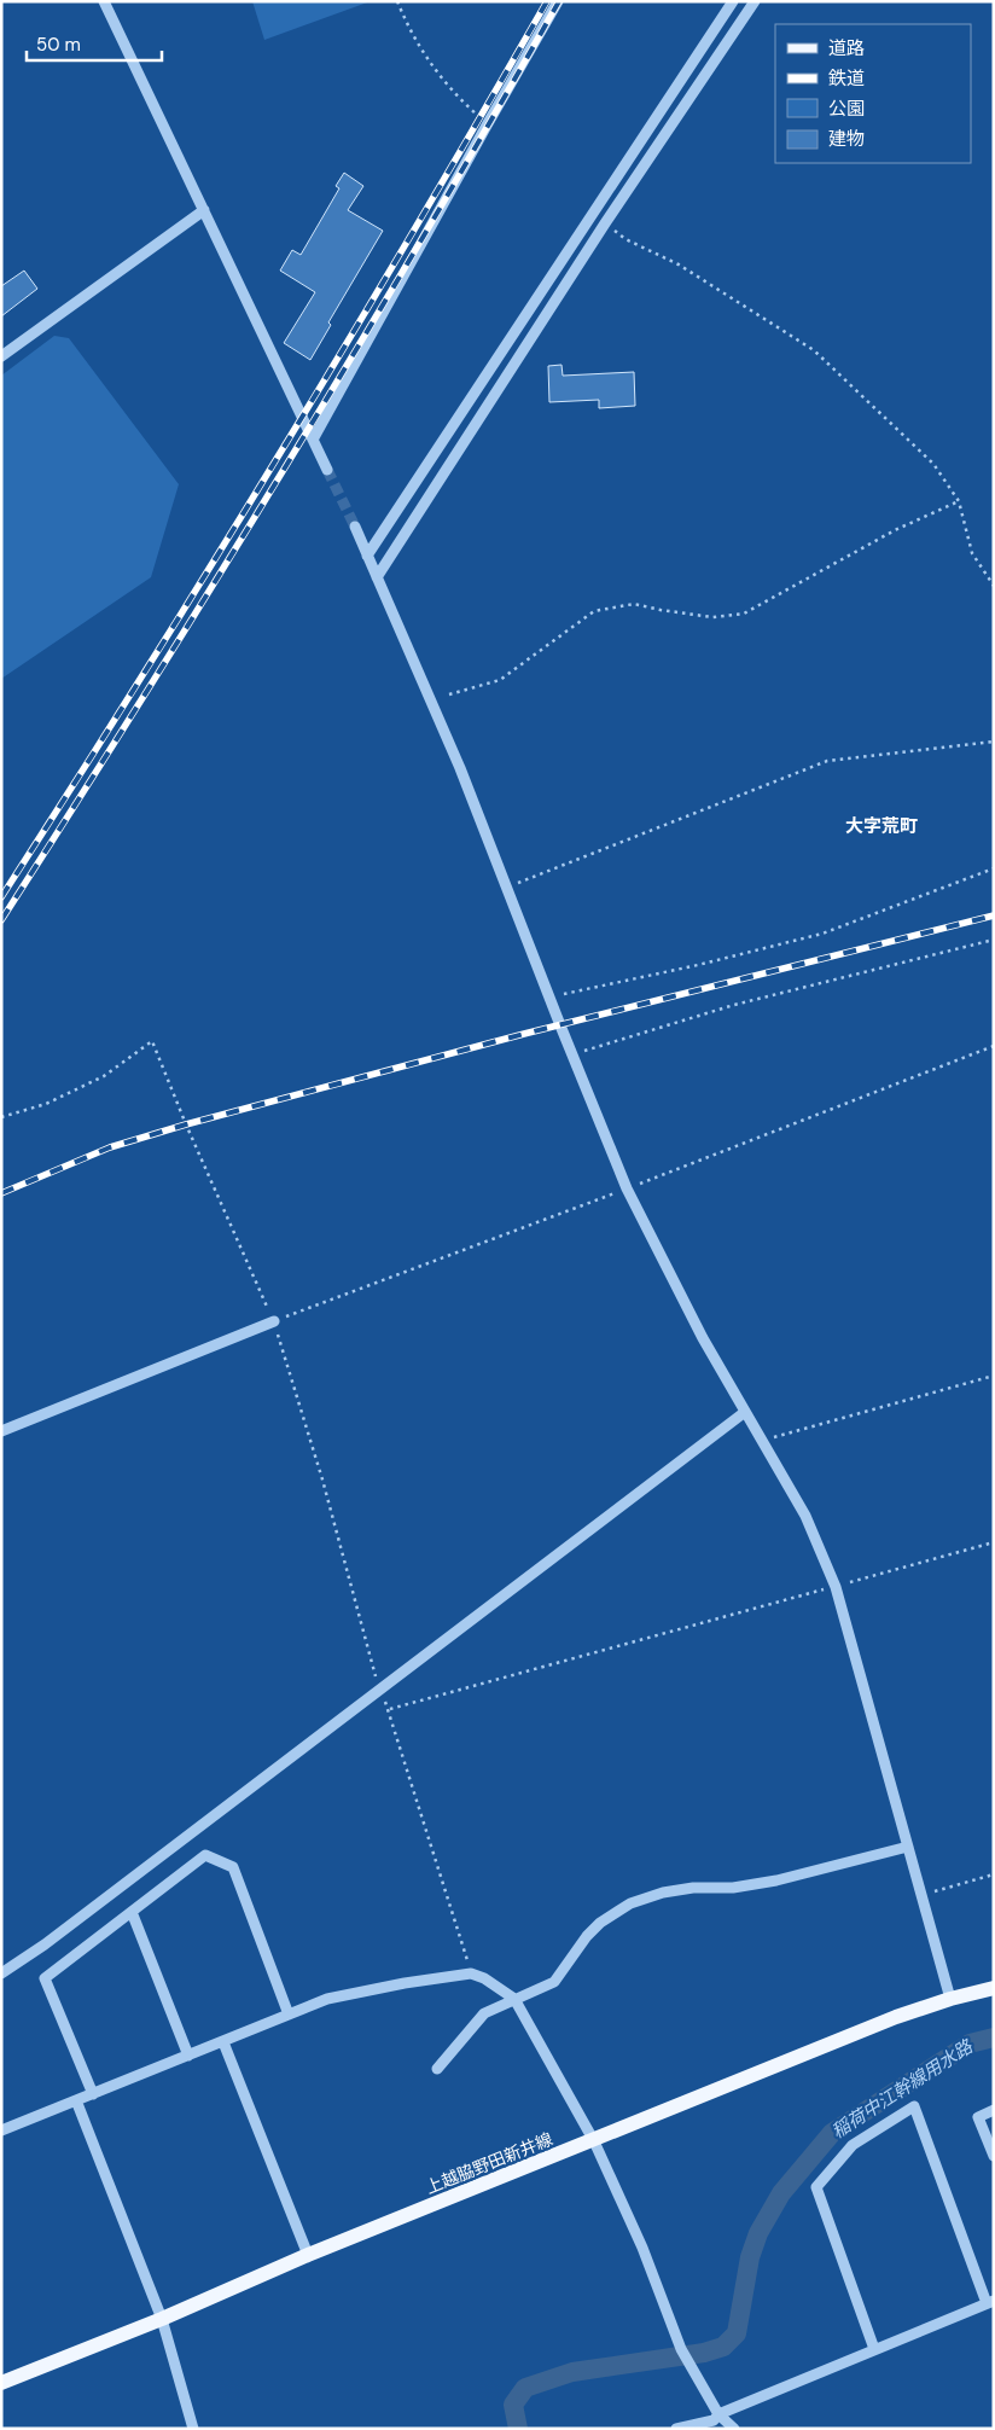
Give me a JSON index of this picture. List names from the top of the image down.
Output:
{
  "streets": {
    "main road": ["上越脇野田新井線"]
  },
  "districts": ["大字荒町"],
  "water": ["稲荷中江幹線用水路"],
  "legend": [
    "道路",
    "鉄道",
    "公園",
    "建物"
  ],
  "scale_bar": "50 m"
}
